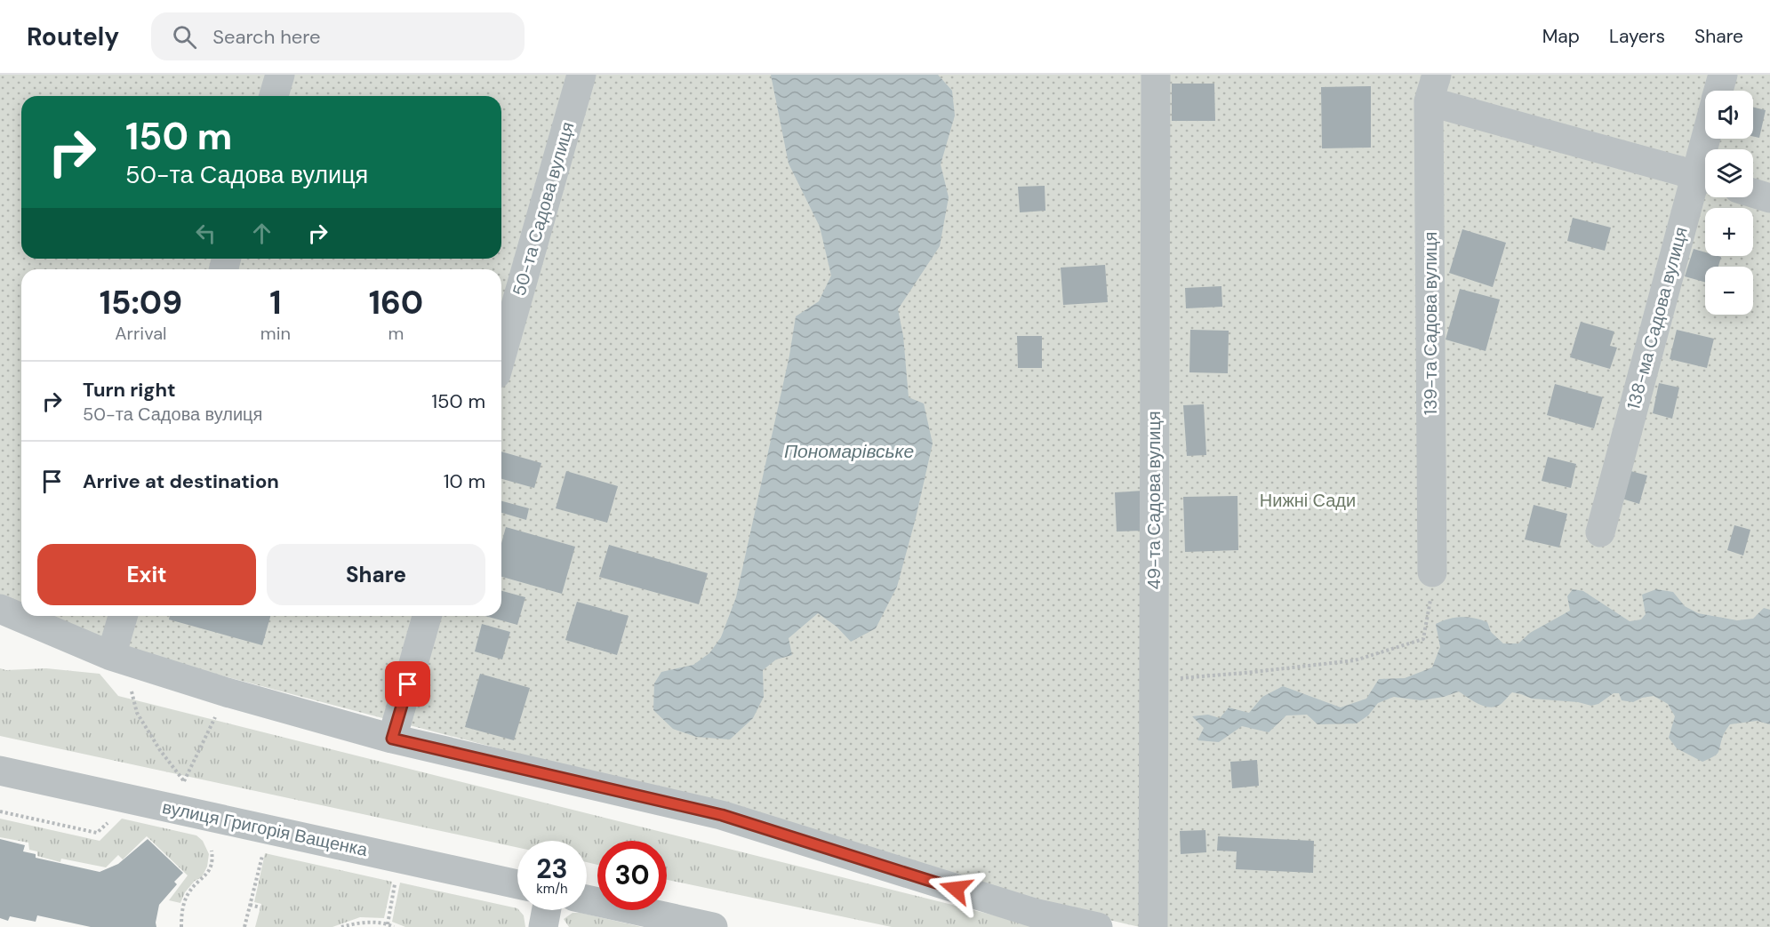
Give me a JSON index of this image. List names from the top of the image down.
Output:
{
  "streets": {
    "street": [
      "50-та Садова вулиця",
      "138-ма Садова вулиця",
      "139-та Садова вулиця",
      "49-та Садова вулиця",
      "вулиця Григорія Ващенка"
    ]
  },
  "water": ["Пономарівське"],
  "parks": ["Нижні Сади"],
  "page": {
    "header": "Routely",
    "search": "Search here",
    "nav": ["Map", "Layers", "Share"],
    "map_buttons": ["+", "−"],
    "turn": ["150 m", "50-та Садова вулиця"],
    "eta": [
      "15:09",
      "Arrival",
      "1",
      "min",
      "160",
      "m"
    ],
    "list": [
      {
        "name": "Turn right",
        "note": "50-та Садова вулиця",
        "value": "150 m"
      },
      {
        "name": "Arrive at destination",
        "value": "10 m"
      }
    ],
    "buttons": ["Exit", "Share"],
    "speed": "23 km/h",
    "limit": "30"
  }
}
